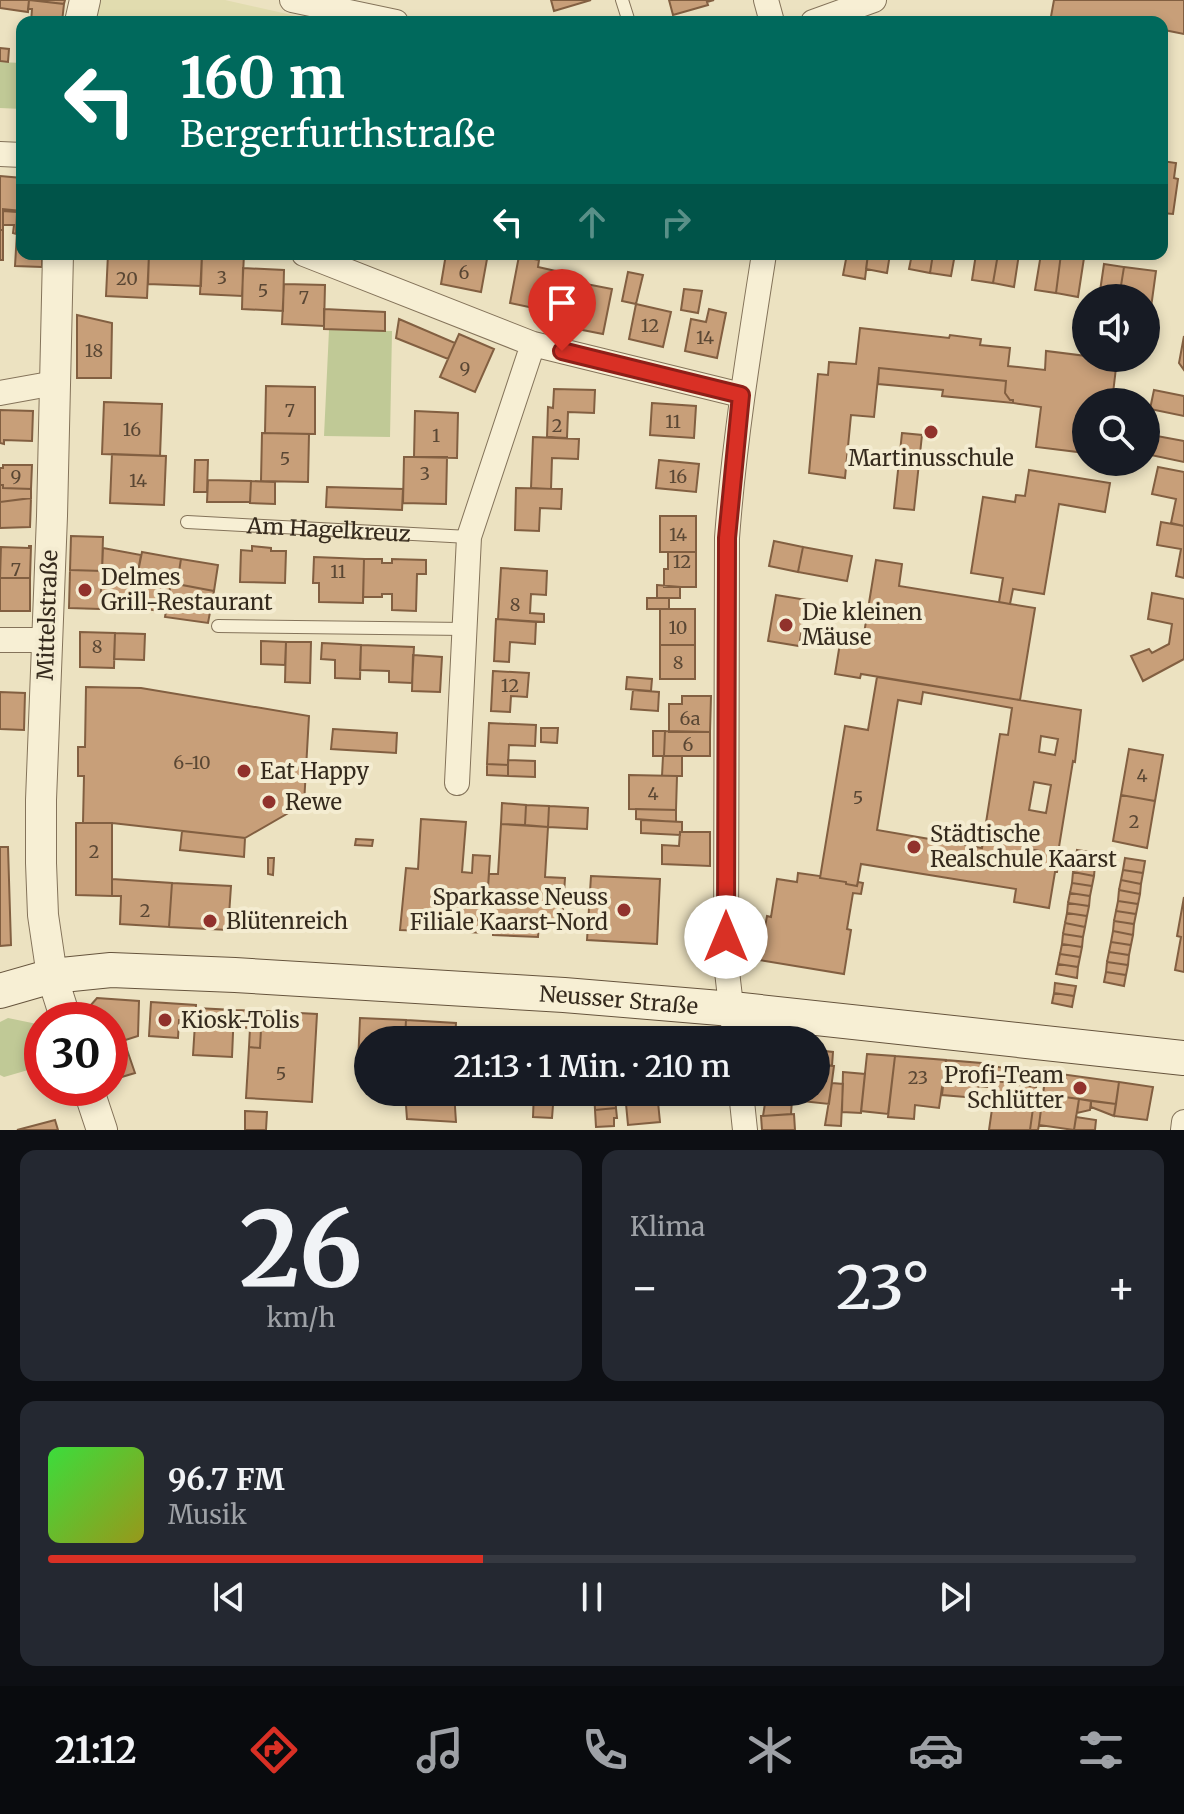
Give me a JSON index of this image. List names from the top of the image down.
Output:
{
  "streets": {
    "main road": ["Neusser Straße"],
    "street": ["Mittelstraße"],
    "lane": ["Am Hagelkreuz"]
  },
  "crossings": [
    ["Mittelstraße", "Neusser Straße"]
  ],
  "places": [
    "Martinusschule",
    "Delmes Grill-Restaurant",
    "Die kleinen Mäuse",
    "Eat Happy",
    "Rewe",
    "Städtische Realschule Kaarst",
    "Sparkasse Neuss Filiale Kaarst-Nord",
    "Blütenreich",
    "Kiosk-Tolis",
    "Profi-Team Schlütter"
  ],
  "house_numbers": [
    "6",
    "3",
    "20",
    "5",
    "7",
    "12",
    "14",
    "18",
    "9",
    "7",
    "11",
    "2",
    "16",
    "1",
    "5",
    "3",
    "9",
    "16",
    "14",
    "14",
    "12",
    "7",
    "11",
    "8",
    "10",
    "8",
    "8",
    "12",
    "6a",
    "6",
    "6-10",
    "4",
    "4",
    "5",
    "2",
    "2",
    "2",
    "5",
    "23"
  ],
  "page": {
    "turn": ["160 m", "Bergerfurthstraße"],
    "limit": "30",
    "trip": "21:13 · 1 Min. · 210 m",
    "tile": [
      ["26", "km/h"],
      "Klima"
    ],
    "heat": ["−", "23°", "+"],
    "song": ["96.7 FM", "Musik"],
    "tabs": "21:12"
  }
}
